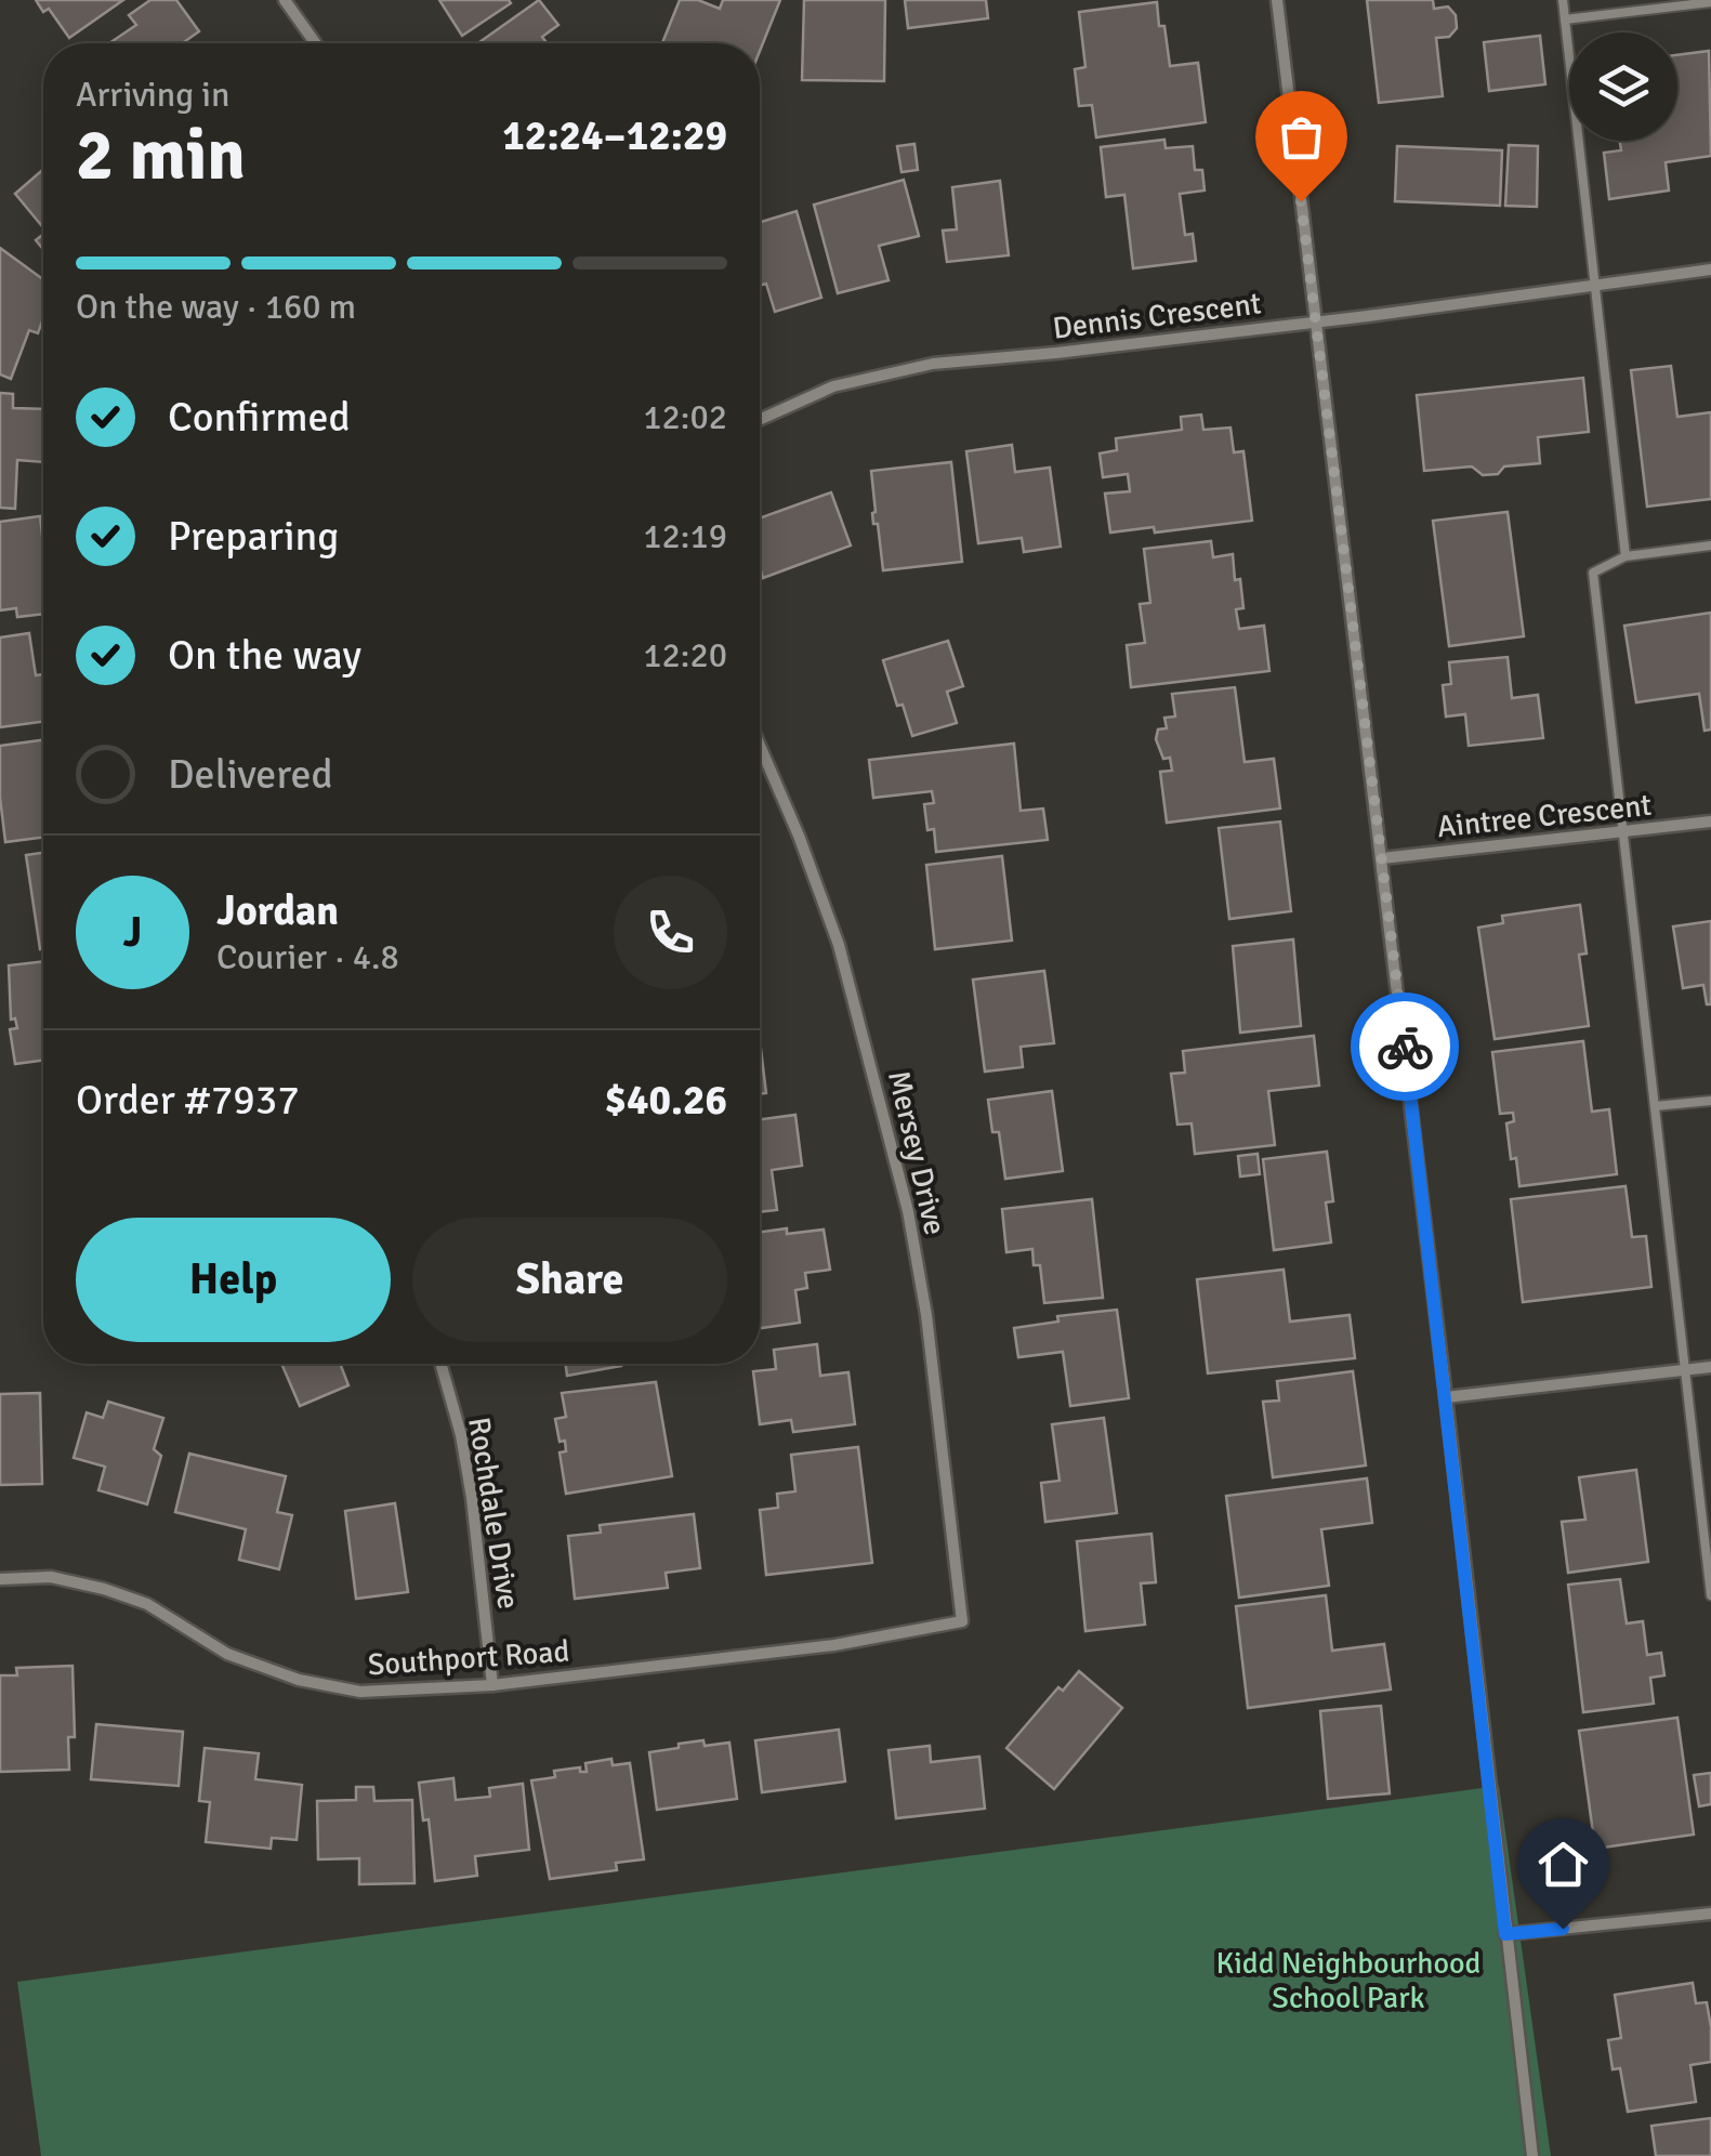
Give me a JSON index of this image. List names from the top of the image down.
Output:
{
  "streets": {
    "street": [
      "Dennis Crescent",
      "Aintree Crescent",
      "Mersey Drive",
      "Rochdale Drive",
      "Southport Road"
    ]
  },
  "crossings": [
    ["Mersey Drive", "Southport Road"],
    ["Rochdale Drive", "Southport Road"]
  ],
  "parks": ["Kidd Neighbourhood School Park"],
  "page": {
    "heading": ["2 min", "Arriving in", "12:24–12:29"],
    "panel": [
      "Jordan",
      "Courier · 4.8",
      "Order #7937",
      "$40.26"
    ],
    "bar": "On the way · 160 m",
    "list": [
      ["Confirmed", "12:02"],
      ["Preparing", "12:19"],
      ["On the way", "12:20"],
      "Delivered"
    ],
    "round": "J",
    "buttons": ["Help", "Share"]
  }
}
